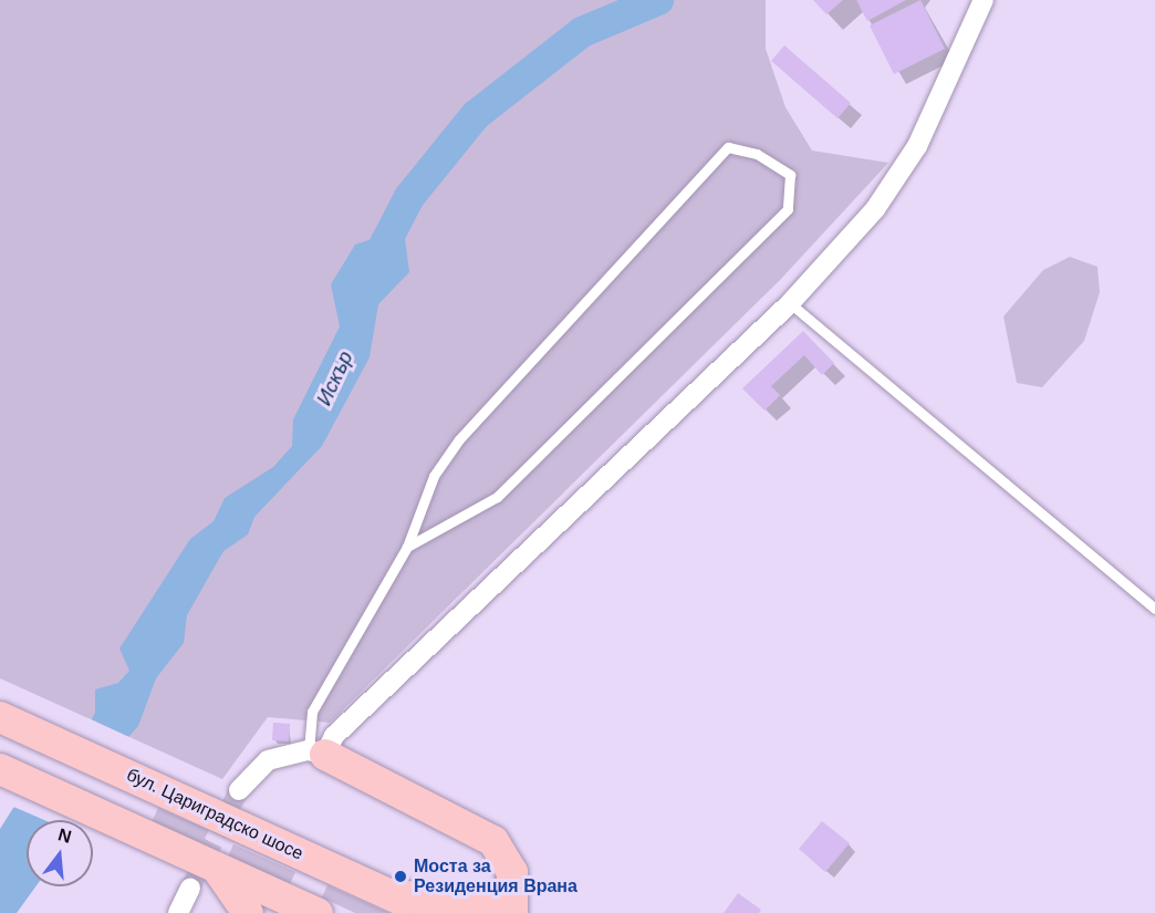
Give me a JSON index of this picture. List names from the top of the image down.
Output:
{
  "streets": {
    "highway": ["бул. Цариградско шосе"]
  },
  "water": ["Искър"],
  "places": ["Моста за Резиденция Врана"],
  "north": "top"
}
